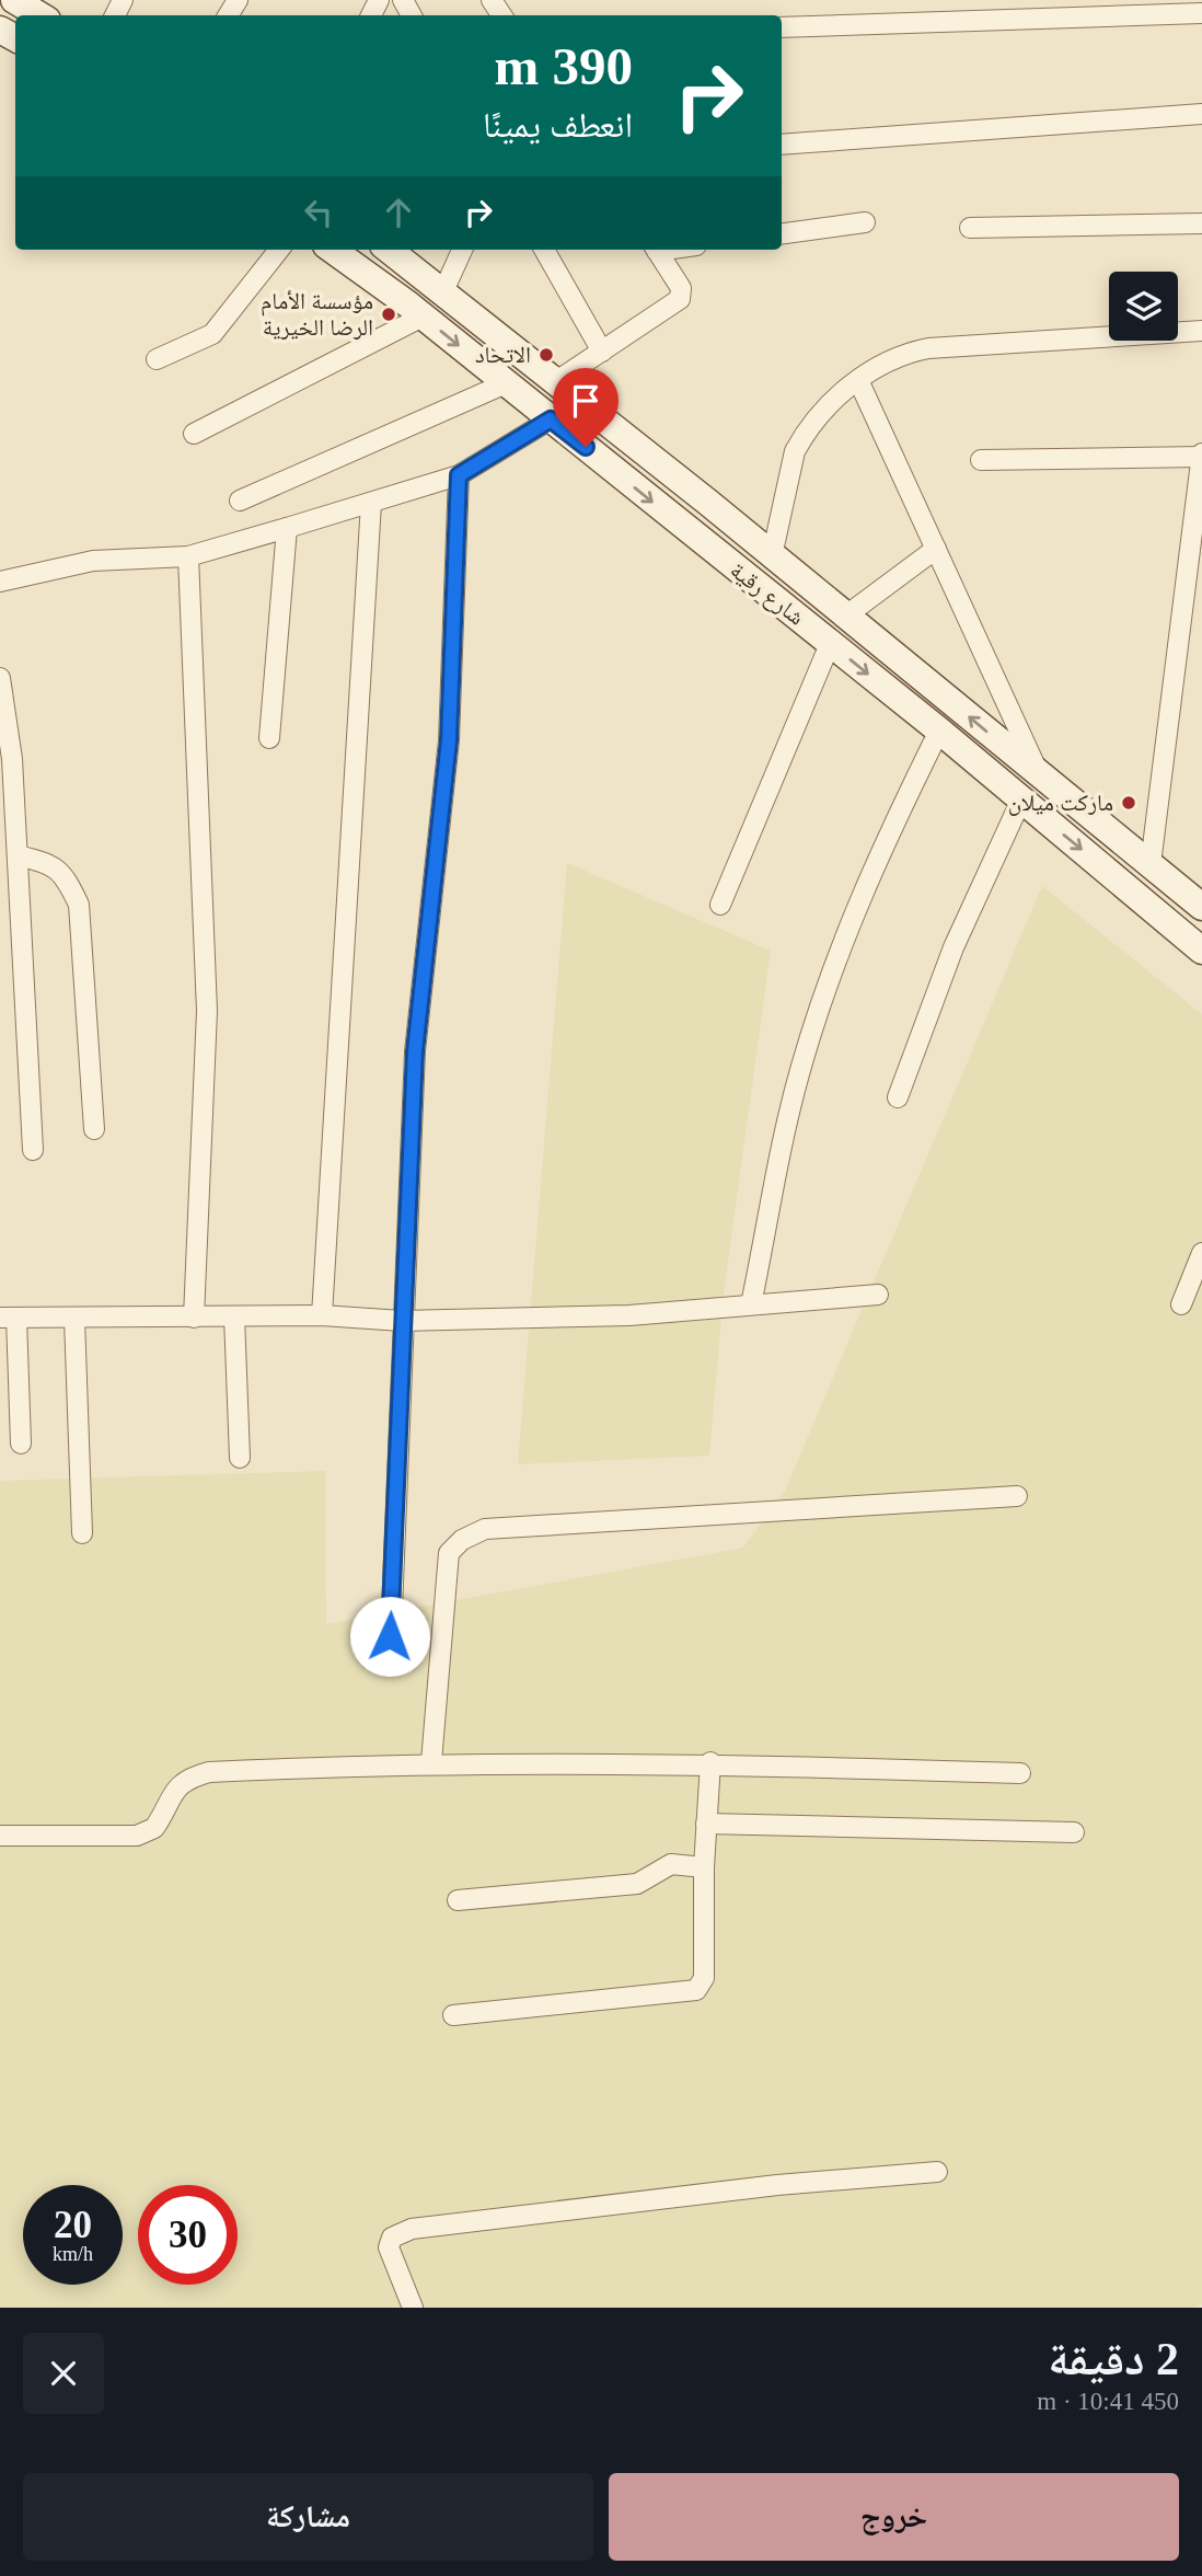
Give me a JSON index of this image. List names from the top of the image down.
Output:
{
  "streets": {
    "street": ["شارع رقية"]
  },
  "places": ["مؤسسة الأمام الرضا الخيرية", "الاتحاد", "ماركت ميلان"],
  "page": {
    "turn": ["390 m", "انعطف يمينًا"],
    "speed": "20 km/h",
    "limit": "30",
    "heading": ["2 دقيقة", "450 m · 10:41"],
    "buttons": ["خروج", "مشاركة"]
  }
}
